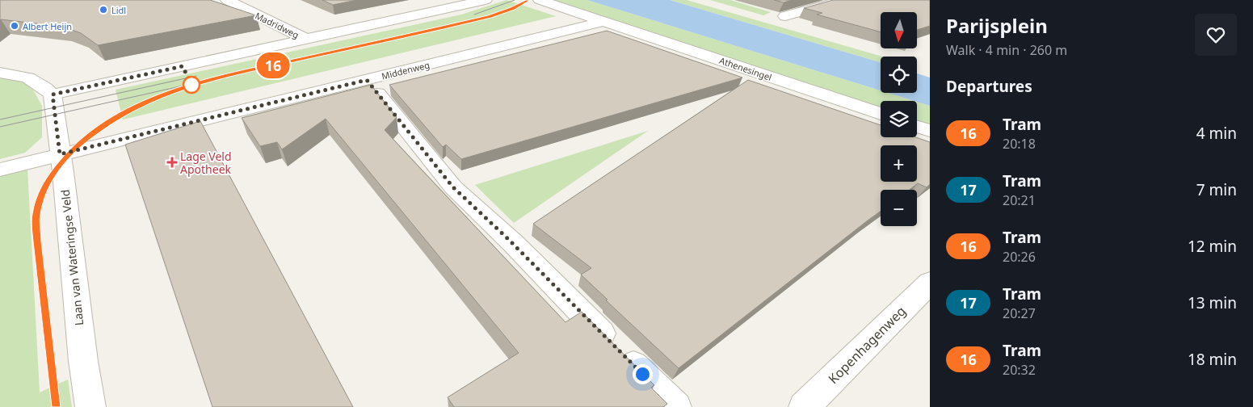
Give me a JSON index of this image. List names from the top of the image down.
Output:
{
  "streets": {
    "street": [
      "Madridweg",
      "Athenesingel",
      "Middenweg",
      "Laan van Wateringse Veld",
      "Kopenhagenweg"
    ]
  },
  "crossings": [
    ["Athenesingel", "Middenweg"],
    ["Middenweg", "Laan van Wateringse Veld"]
  ],
  "places": {
    "other": ["Lidl", "Albert Heijn"],
    "health": ["Lage Veld Apotheek"]
  },
  "lines": ["tram line 16"],
  "north": "bottom",
  "page": {
    "on_map": "16",
    "heading": [
      ["Parijsplein", "Walk · 4 min · 260 m"],
      "Departures"
    ],
    "map_buttons": ["+", "−"],
    "list": [
      {
        "mark": "16",
        "name": "Tram",
        "note": "20:18",
        "value": "4 min"
      },
      {
        "mark": "17",
        "name": "Tram",
        "note": "20:21",
        "value": "7 min"
      },
      {
        "mark": "16",
        "name": "Tram",
        "note": "20:26",
        "value": "12 min"
      },
      {
        "mark": "17",
        "name": "Tram",
        "note": "20:27",
        "value": "13 min"
      },
      {
        "mark": "16",
        "name": "Tram",
        "note": "20:32",
        "value": "18 min"
      }
    ]
  }
}
